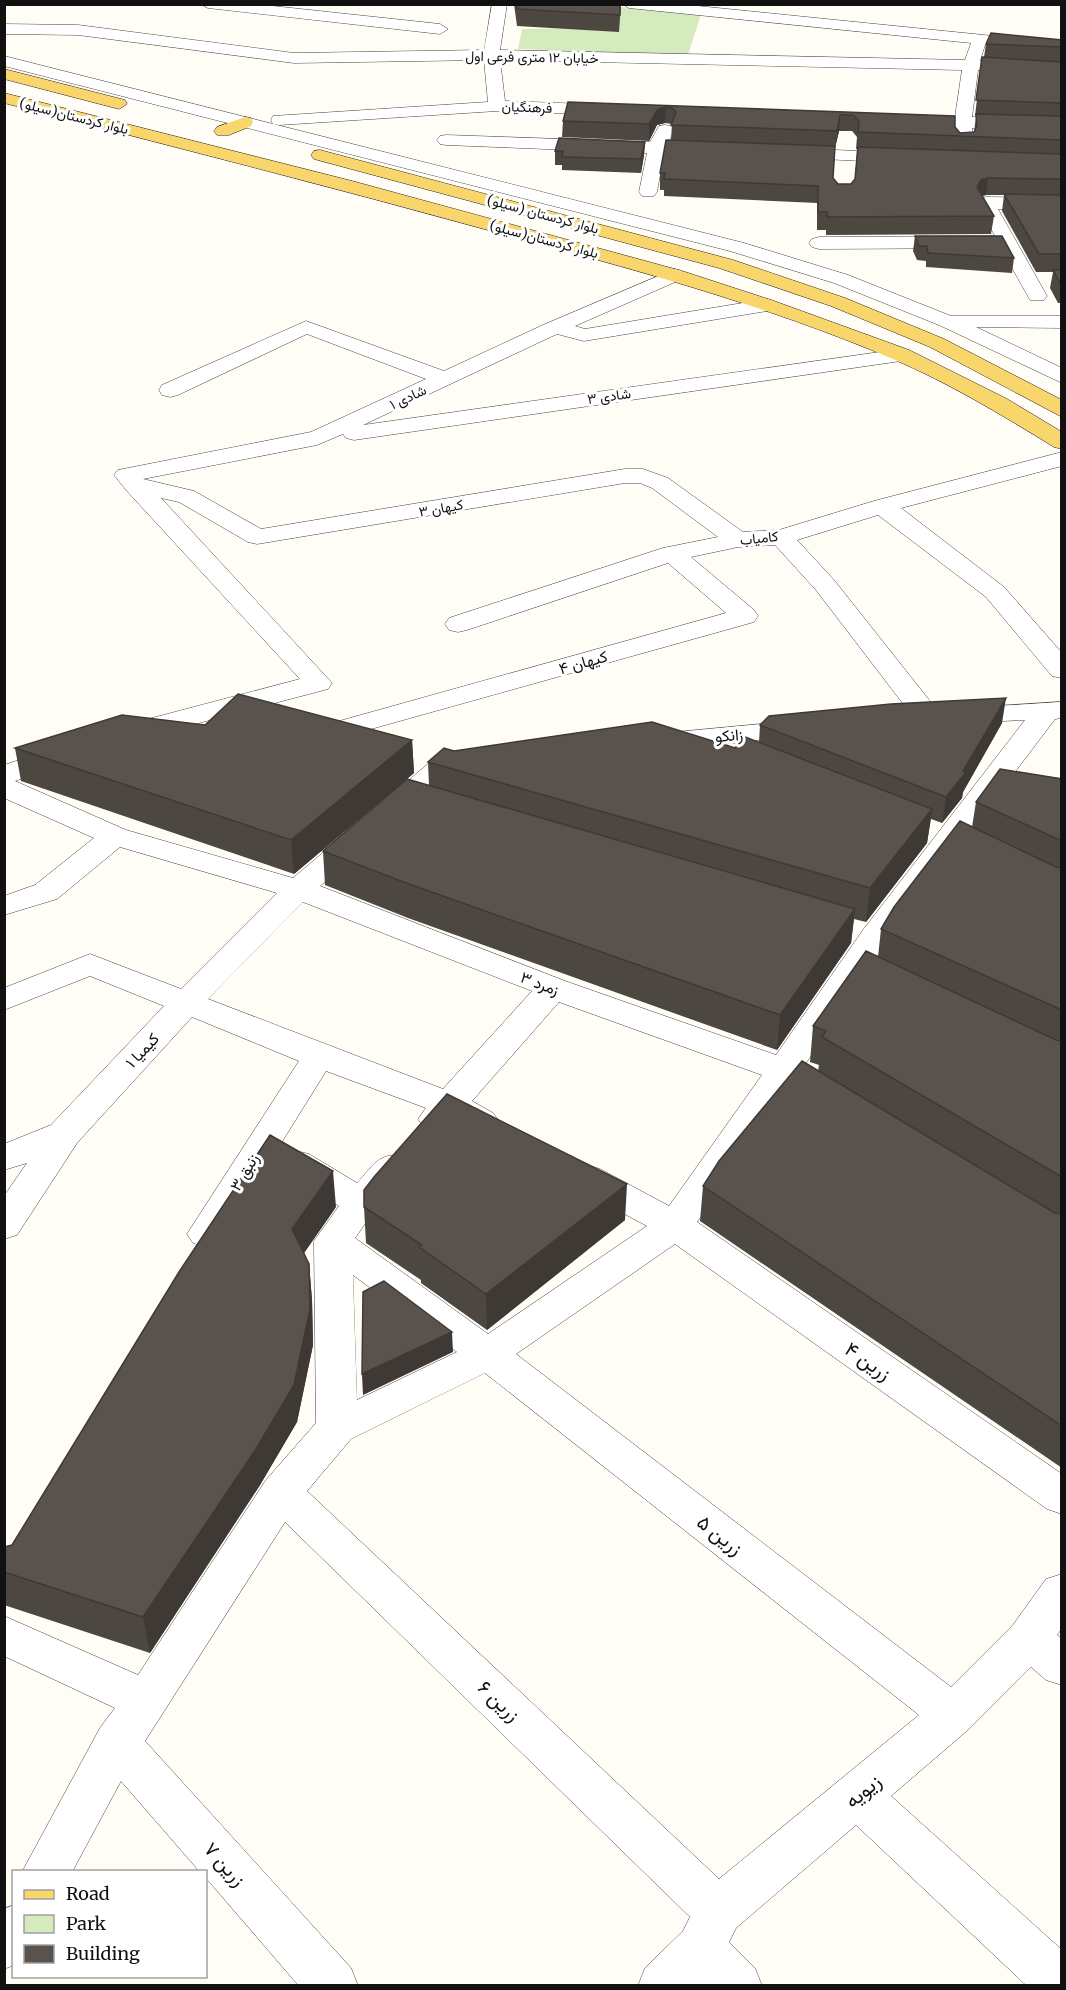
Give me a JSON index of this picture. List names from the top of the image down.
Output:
{
  "streets": {
    "main road": ["بلوار کردستان(سیلو)", "بلوار کردستان (سیلو)"],
    "street": [
      "خیابان ۱۲ متری فرعی اول",
      "فرهنگیان",
      "شادی ۳",
      "شادی ۱",
      "کیهان ۳",
      "کامیاب",
      "کیهان ۴",
      "زانکو",
      "زمرد ۳",
      "کیمیا ۱",
      "زنبق ۳",
      "زرین ۴",
      "زرین ۵",
      "زرین ۶",
      "زیویه",
      "زرین ۷"
    ]
  },
  "crossings": [
    ["بلوار کردستان(سیلو)", "شادی ۳"],
    ["بلوار کردستان(سیلو)", "شادی ۱"],
    ["شادی ۳", "شادی ۱"],
    ["شادی ۱", "کیهان ۳"],
    ["کیهان ۳", "کامیاب"],
    ["کامیاب", "کیهان ۴"],
    ["زمرد ۳", "کیمیا ۱"],
    ["زرین ۵", "زیویه"],
    ["زرین ۶", "زیویه"]
  ],
  "legend": ["Road", "Park", "Building"]
}
